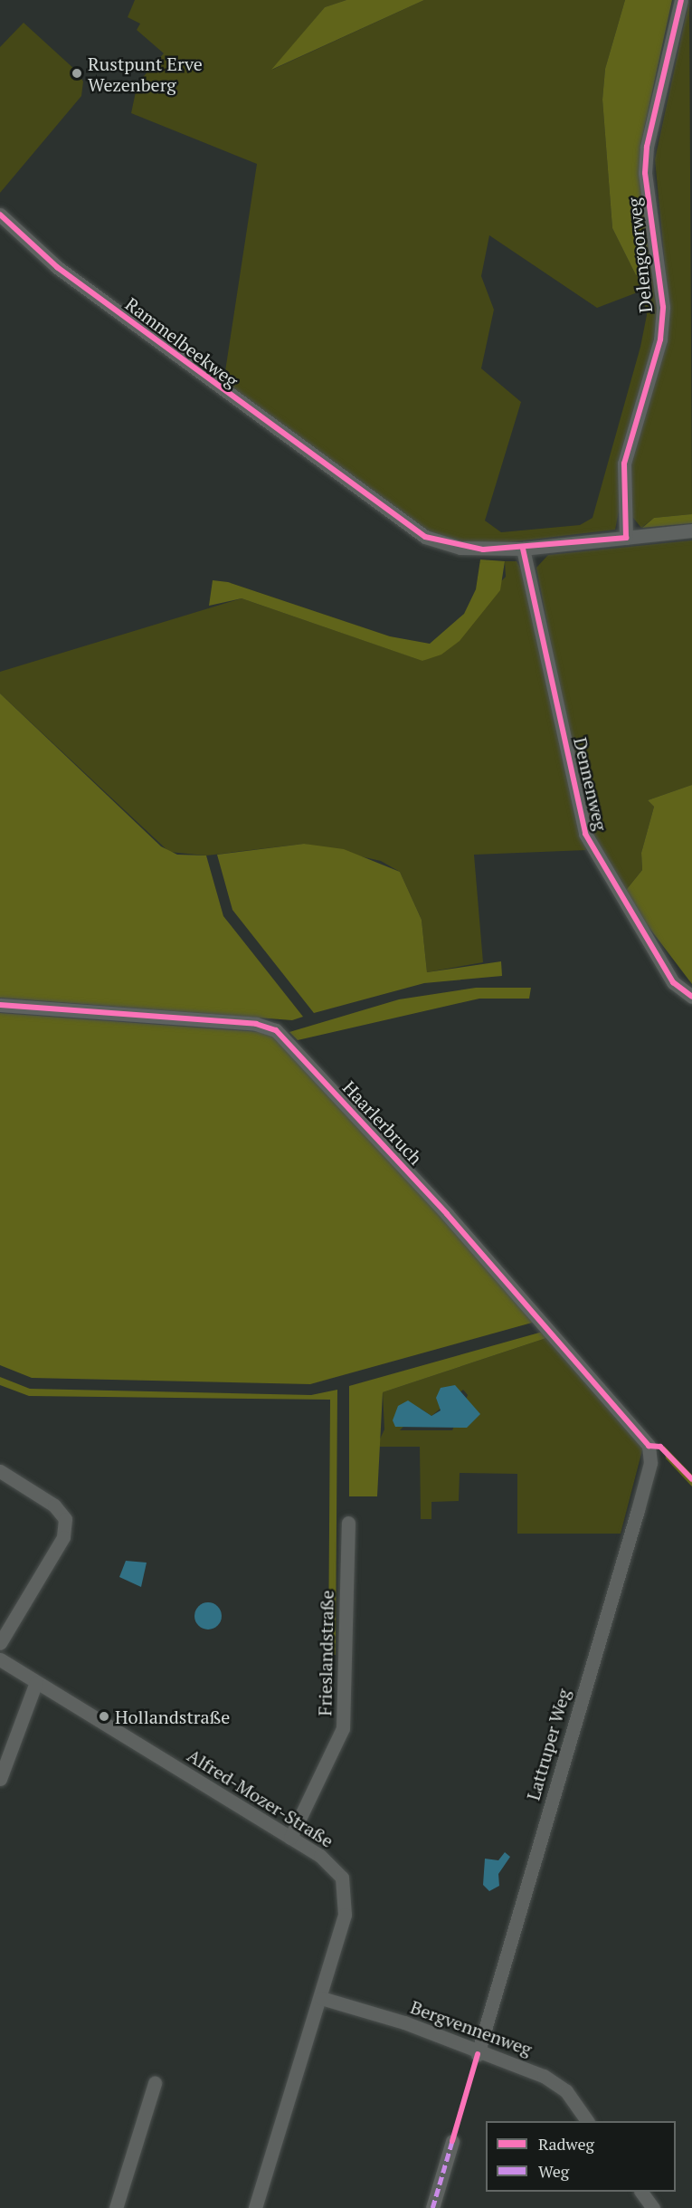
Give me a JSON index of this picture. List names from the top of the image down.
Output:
{
  "streets": {
    "street": [
      "Delengoorweg",
      "Rammelbeekweg",
      "Dennenweg",
      "Haarlerbruch",
      "Frieslandstraße",
      "Lattruper Weg",
      "Alfred-Mozer-Straße",
      "Bergvennenweg"
    ]
  },
  "crossings": [
    ["Delengoorweg", "Rammelbeekweg"],
    ["Rammelbeekweg", "Dennenweg"],
    ["Haarlerbruch", "Lattruper Weg"],
    ["Frieslandstraße", "Alfred-Mozer-Straße"],
    ["Lattruper Weg", "Bergvennenweg"],
    ["Alfred-Mozer-Straße", "Bergvennenweg"]
  ],
  "places": ["Rustpunt Erve Wezenberg", "Hollandstraße"],
  "legend": ["Radweg", "Weg"]
}
